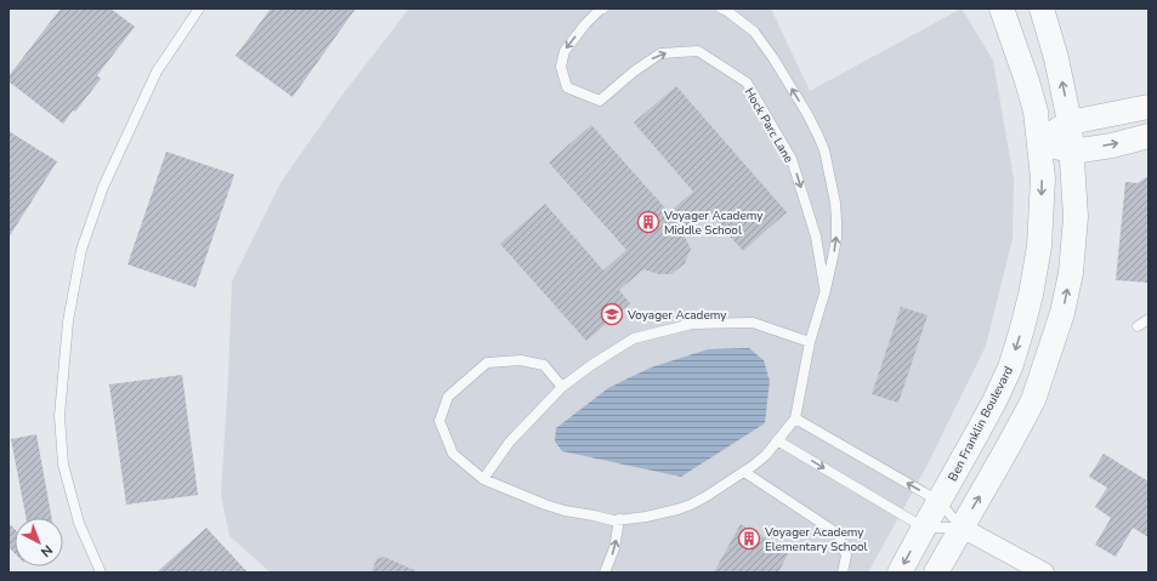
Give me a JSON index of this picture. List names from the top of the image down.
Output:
{
  "streets": {
    "street": ["Ben Franklin Boulevard"],
    "lane": ["Hock Parc Lane"]
  },
  "places": {
    "building": ["Voyager Academy Middle School", "Voyager Academy Elementary School"],
    "school or university": ["Voyager Academy"]
  },
  "north": "bottom right"
}
